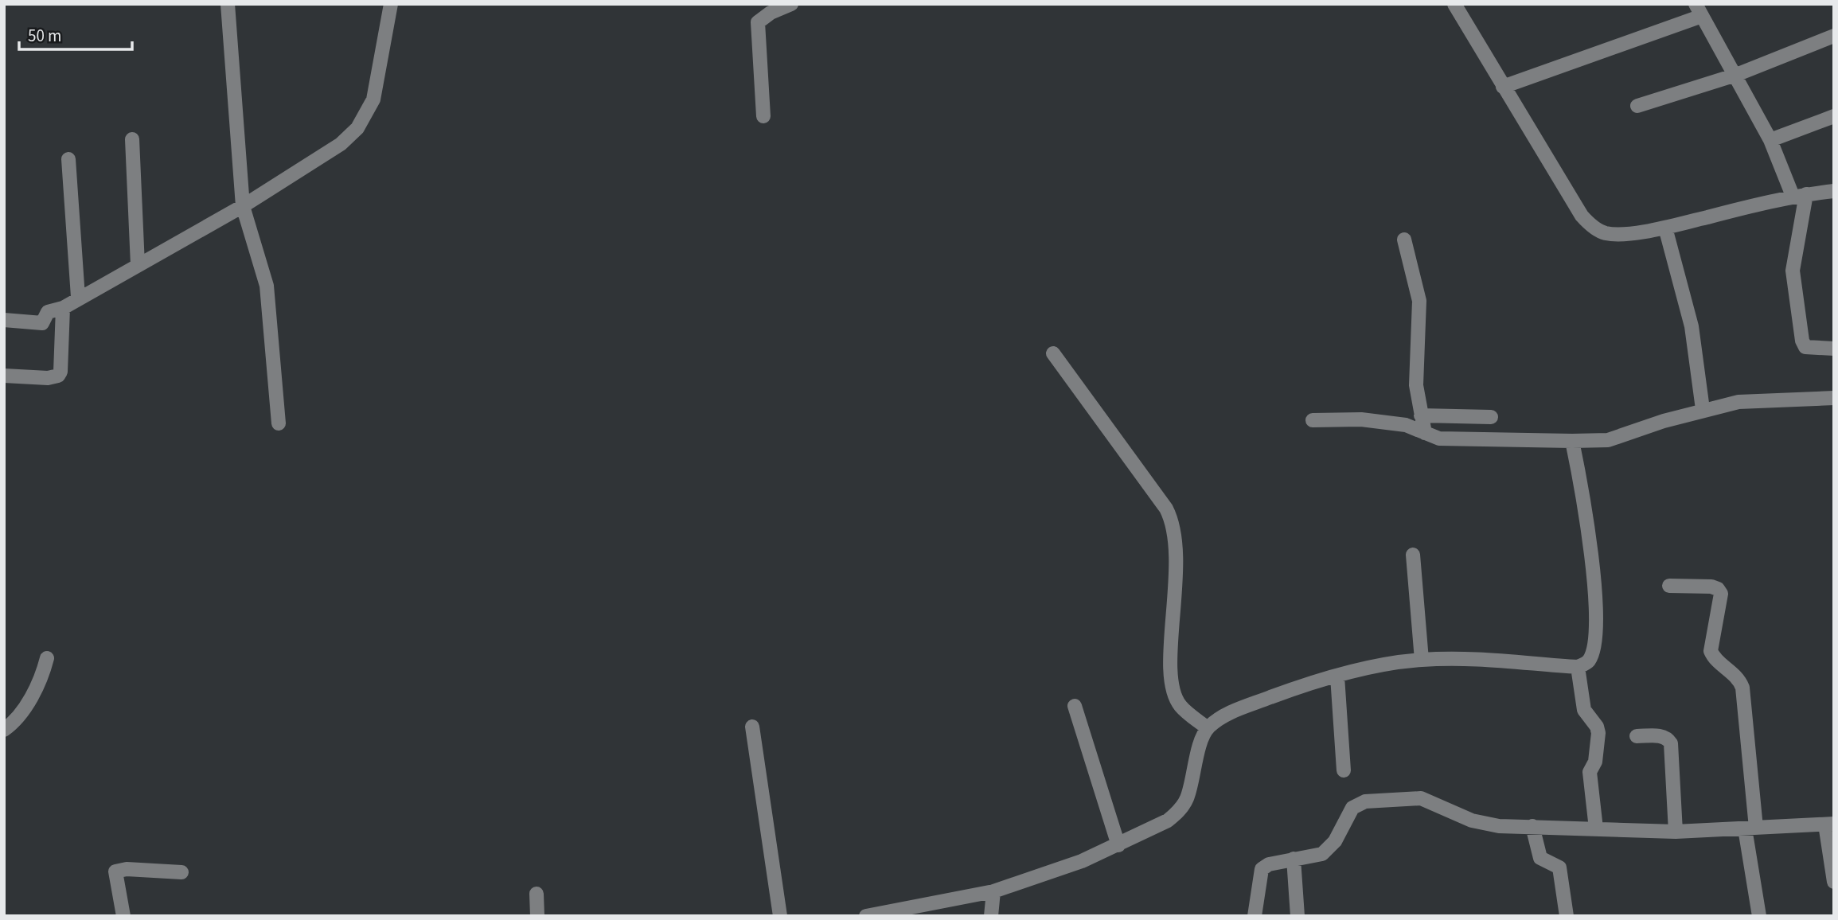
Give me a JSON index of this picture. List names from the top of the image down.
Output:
{
  "scale_bar": "50 m"
}
